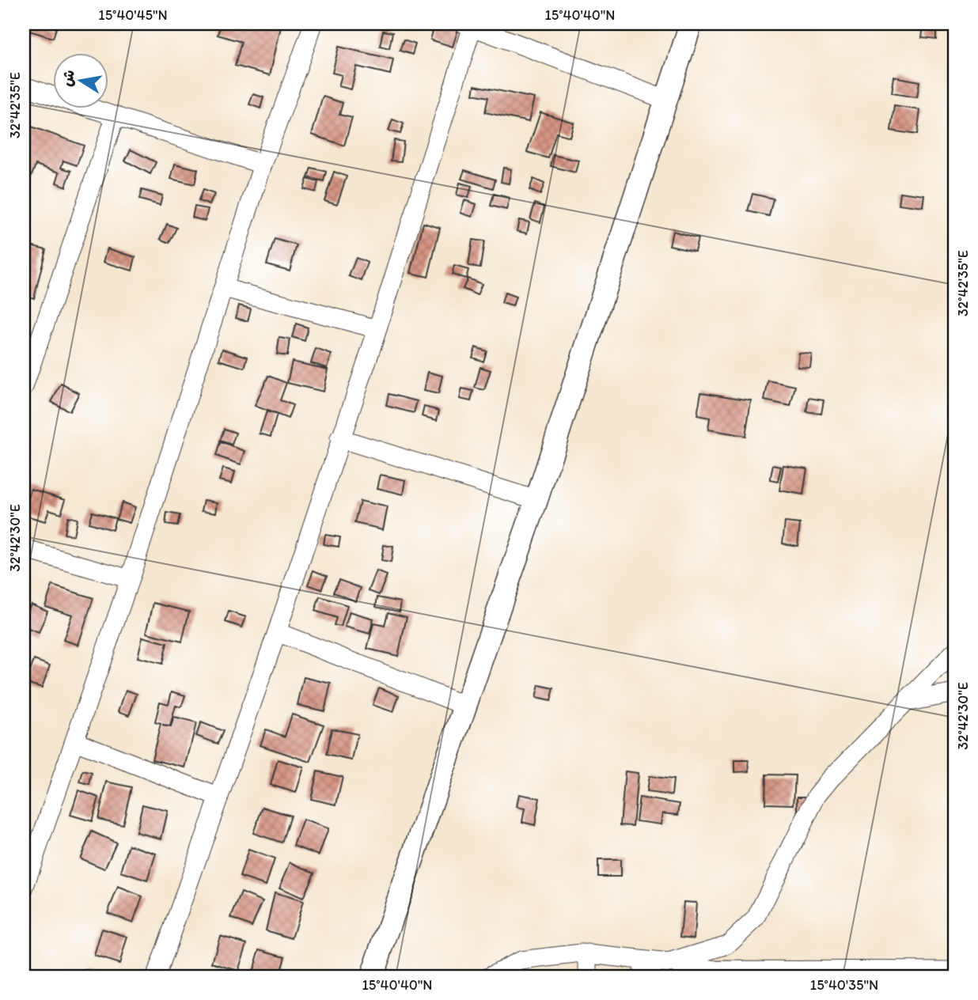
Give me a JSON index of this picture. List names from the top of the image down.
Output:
{
  "north": "left",
  "coordinates": [
    "15°40'45\"N",
    "15°40'40\"N",
    "32°42'35\"E",
    "32°42'30\"E",
    "15°40'35\"N"
  ]
}
